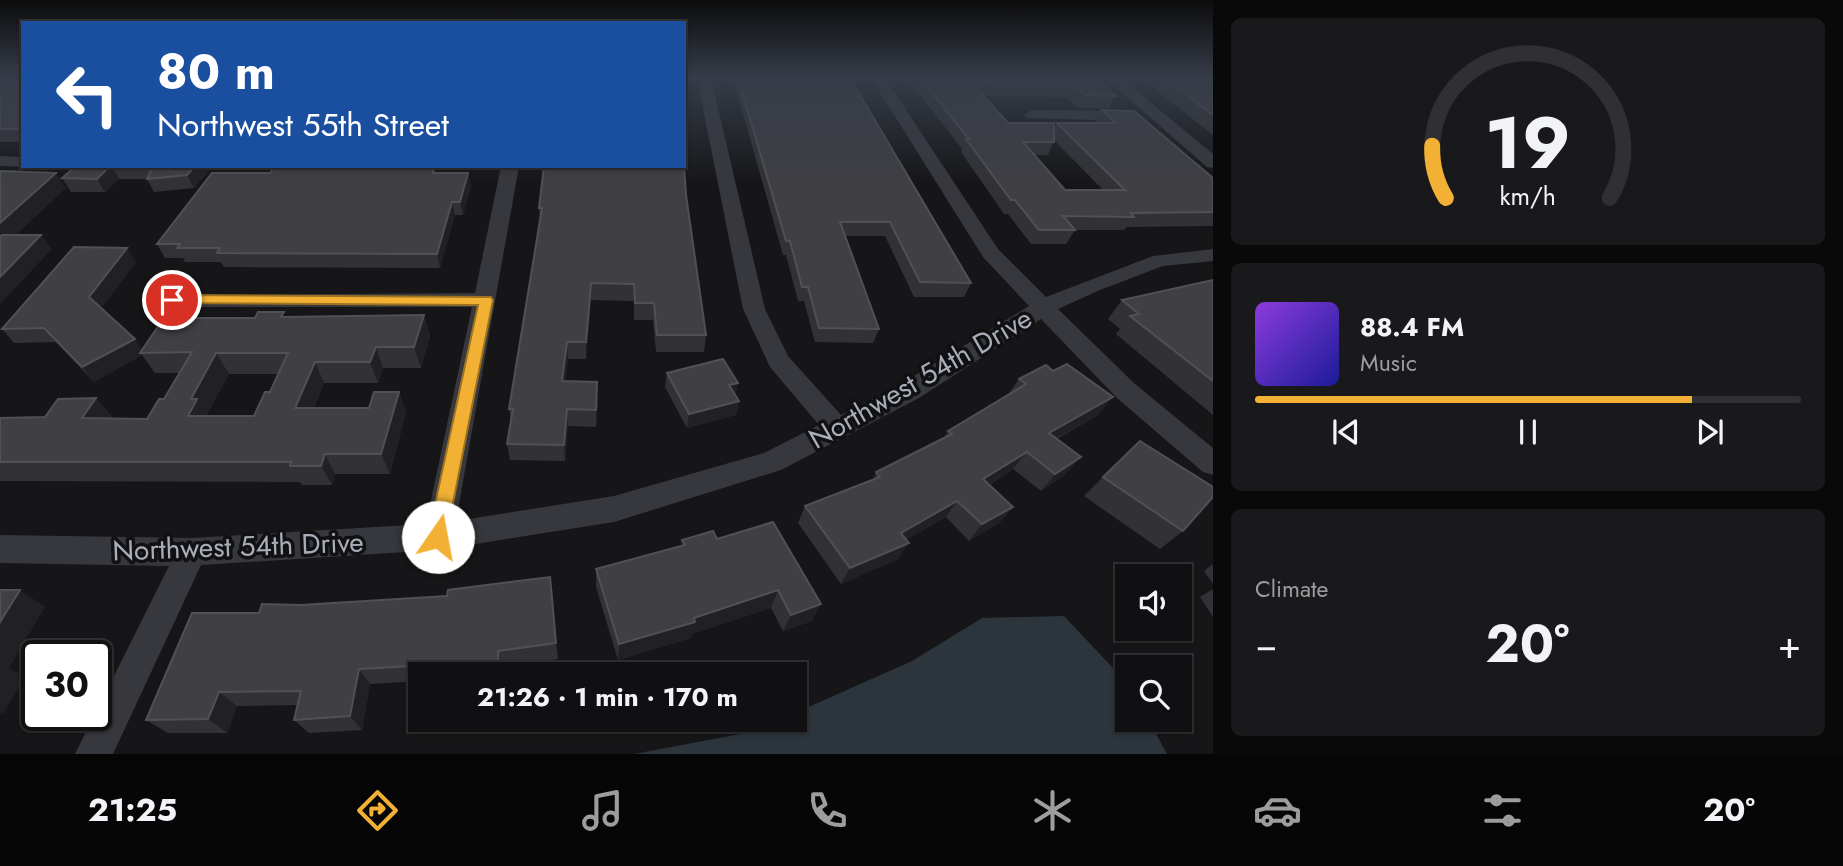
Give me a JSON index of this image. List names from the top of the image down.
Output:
{
  "streets": {
    "street": ["Northwest 54th Drive"]
  },
  "page": {
    "turn": ["80 m", "Northwest 55th Street"],
    "song": ["88.4 FM", "Music"],
    "tile": "Climate",
    "heat": ["−", "20°", "+"],
    "limit": "30",
    "trip": "21:26 · 1 min · 170 m",
    "tabs": ["21:25", "20°"],
    "gauge": ["19", "km/h"]
  }
}
